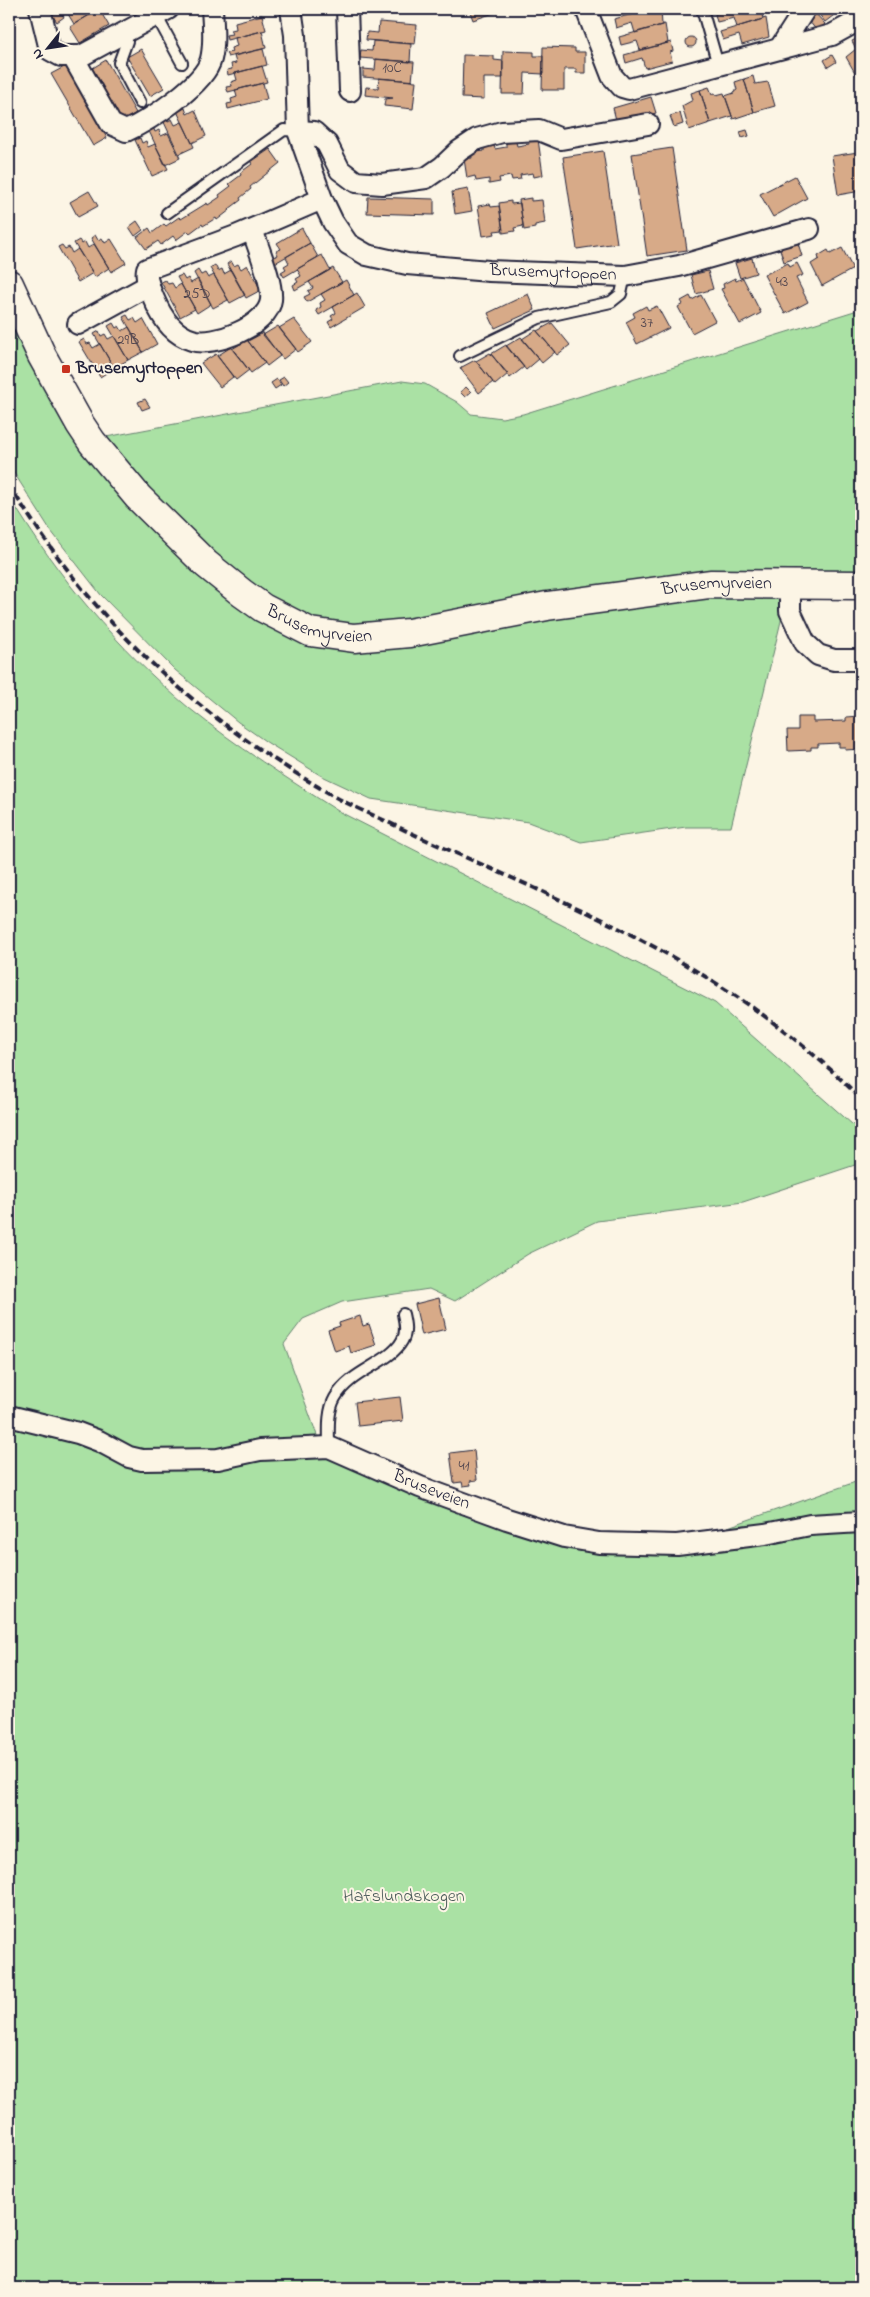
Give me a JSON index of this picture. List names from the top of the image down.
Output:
{
  "streets": {
    "street": ["Brusemyrtoppen", "Brusemyrveien", "Bruseveien"]
  },
  "parks": ["Hafslundskogen"],
  "places": {
    "transit": ["Brusemyrtoppen"]
  },
  "house_numbers": [
    "10C",
    "43",
    "25D",
    "37",
    "29B",
    "41"
  ],
  "north": "bottom left"
}
